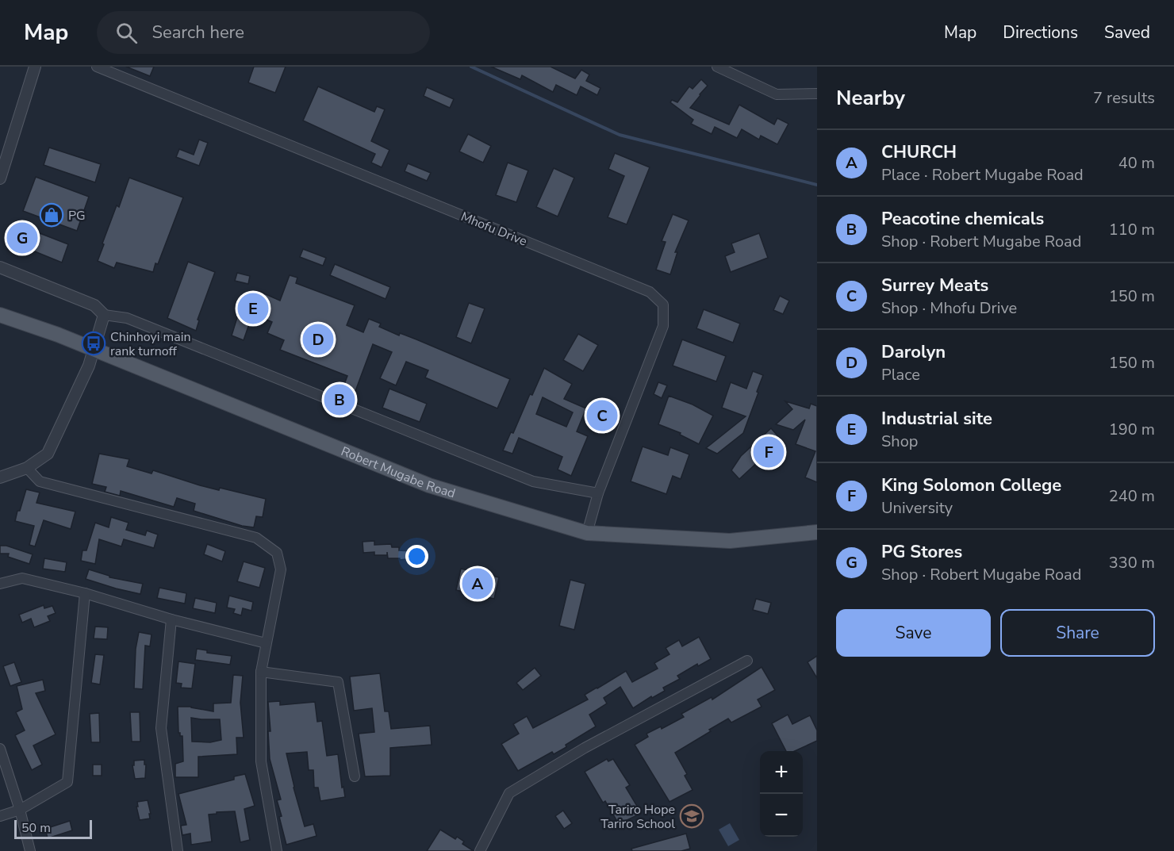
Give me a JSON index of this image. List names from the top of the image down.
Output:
{
  "streets": {
    "main road": ["Robert Mugabe Road"],
    "street": ["Mhofu Drive"]
  },
  "crossings": [
    ["Mhofu Drive", "Robert Mugabe Road"]
  ],
  "places": {
    "shop": ["PG"],
    "bus stop": ["Chinhoyi main rank turnoff"],
    "school or university": ["Tariro Hope Tariro School"]
  },
  "scale_bar": "50 m",
  "page": {
    "header": "Map",
    "search": "Search here",
    "nav": ["Map", "Directions", "Saved"],
    "heading": ["Nearby", "7 results"],
    "list": [
      {
        "mark": "A",
        "name": "CHURCH",
        "note": "Place · Robert Mugabe Road",
        "value": "40 m"
      },
      {
        "mark": "B",
        "name": "Peacotine chemicals",
        "note": "Shop · Robert Mugabe Road",
        "value": "110 m"
      },
      {
        "mark": "C",
        "name": "Surrey Meats",
        "note": "Shop · Mhofu Drive",
        "value": "150 m"
      },
      {
        "mark": "D",
        "name": "Darolyn",
        "note": "Place",
        "value": "150 m"
      },
      {
        "mark": "E",
        "name": "Industrial site",
        "note": "Shop",
        "value": "190 m"
      },
      {
        "mark": "F",
        "name": "King Solomon College",
        "note": "University",
        "value": "240 m"
      },
      {
        "mark": "G",
        "name": "PG Stores",
        "note": "Shop · Robert Mugabe Road",
        "value": "330 m"
      }
    ],
    "pins": [
      "G",
      "E",
      "D",
      "B",
      "C",
      "F",
      "A"
    ],
    "buttons": ["Save", "Share"],
    "map_buttons": ["+", "−"],
    "scale": "50 m"
  }
}
